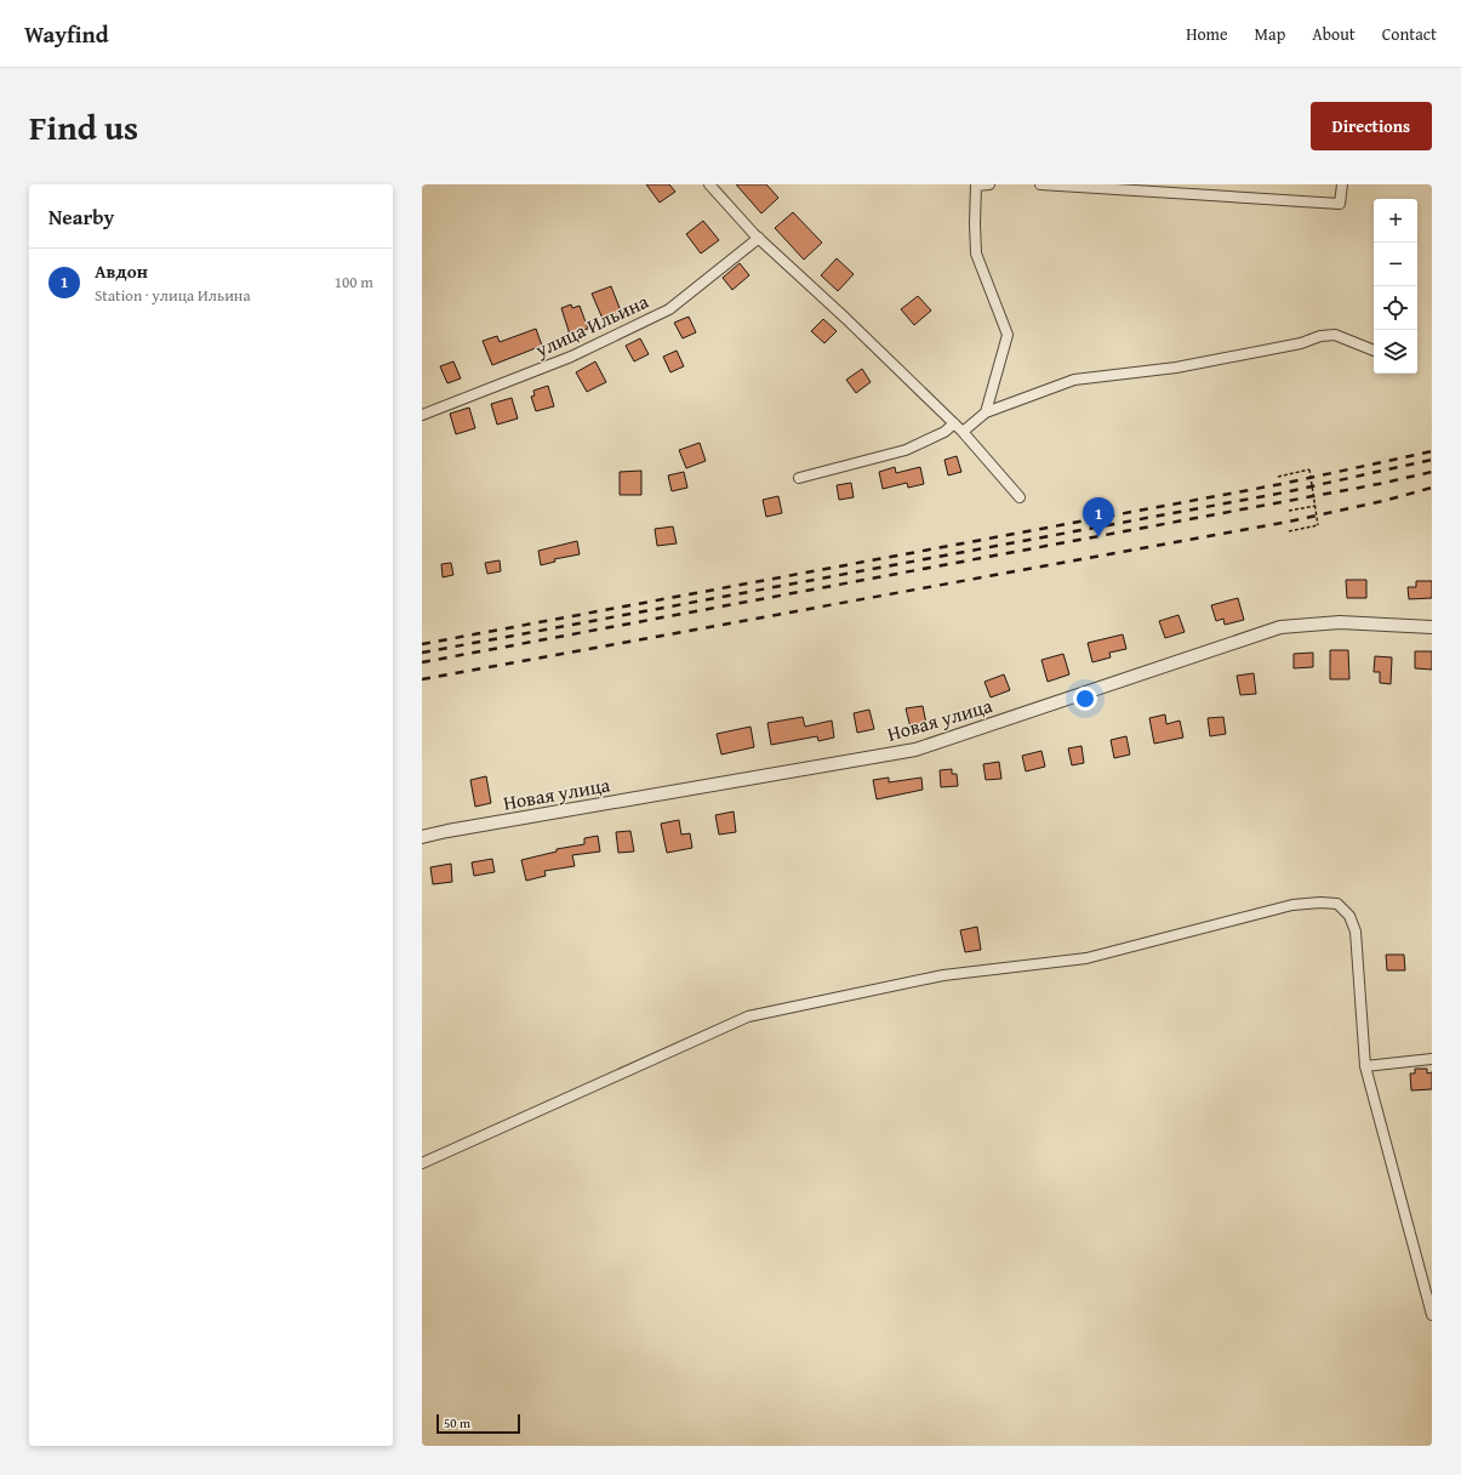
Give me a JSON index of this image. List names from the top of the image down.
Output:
{
  "streets": {
    "street": ["улица Ильина", "Новая улица"]
  },
  "scale_bar": "50 m",
  "page": {
    "header": "Wayfind",
    "nav": [
      "Home",
      "Map",
      "About",
      "Contact"
    ],
    "title": "Find us",
    "buttons": "Directions",
    "heading": "Nearby",
    "map_buttons": ["+", "−"],
    "list": [
      {
        "mark": "1",
        "name": "Авдон",
        "note": "Station · улица Ильина",
        "value": "100 m"
      }
    ],
    "pins": "1",
    "scale": "50 m"
  }
}
